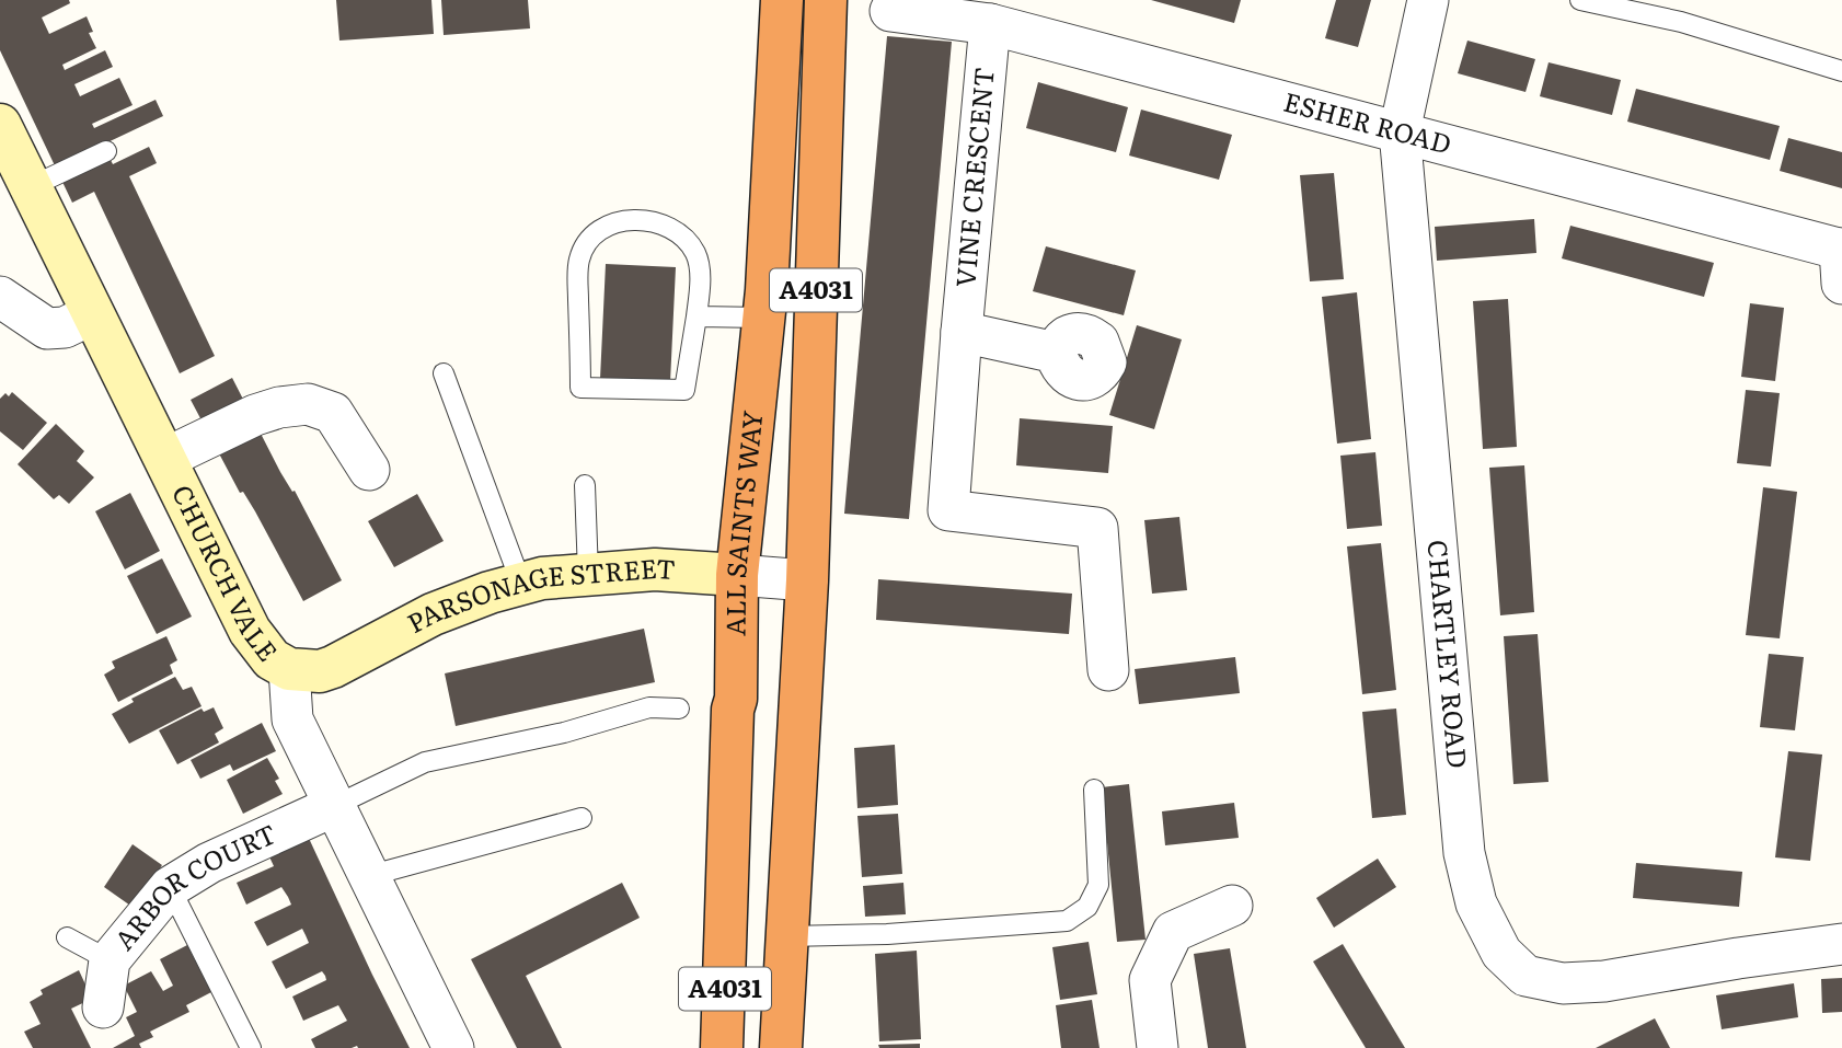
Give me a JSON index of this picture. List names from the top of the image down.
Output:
{
  "streets": {
    "highway": ["A4031", "ALL SAINTS WAY"],
    "street": [
      "ESHER ROAD",
      "VINE CRESCENT",
      "CHURCH VALE",
      "PARSONAGE STREET",
      "CHARTLEY ROAD",
      "ARBOR COURT"
    ]
  },
  "crossings": [
    ["ESHER ROAD", "VINE CRESCENT"],
    ["ESHER ROAD", "CHARTLEY ROAD"],
    ["A4031", "PARSONAGE STREET"],
    ["ALL SAINTS WAY", "PARSONAGE STREET"],
    ["CHURCH VALE", "PARSONAGE STREET"],
    ["CHURCH VALE", "ARBOR COURT"]
  ]
}
